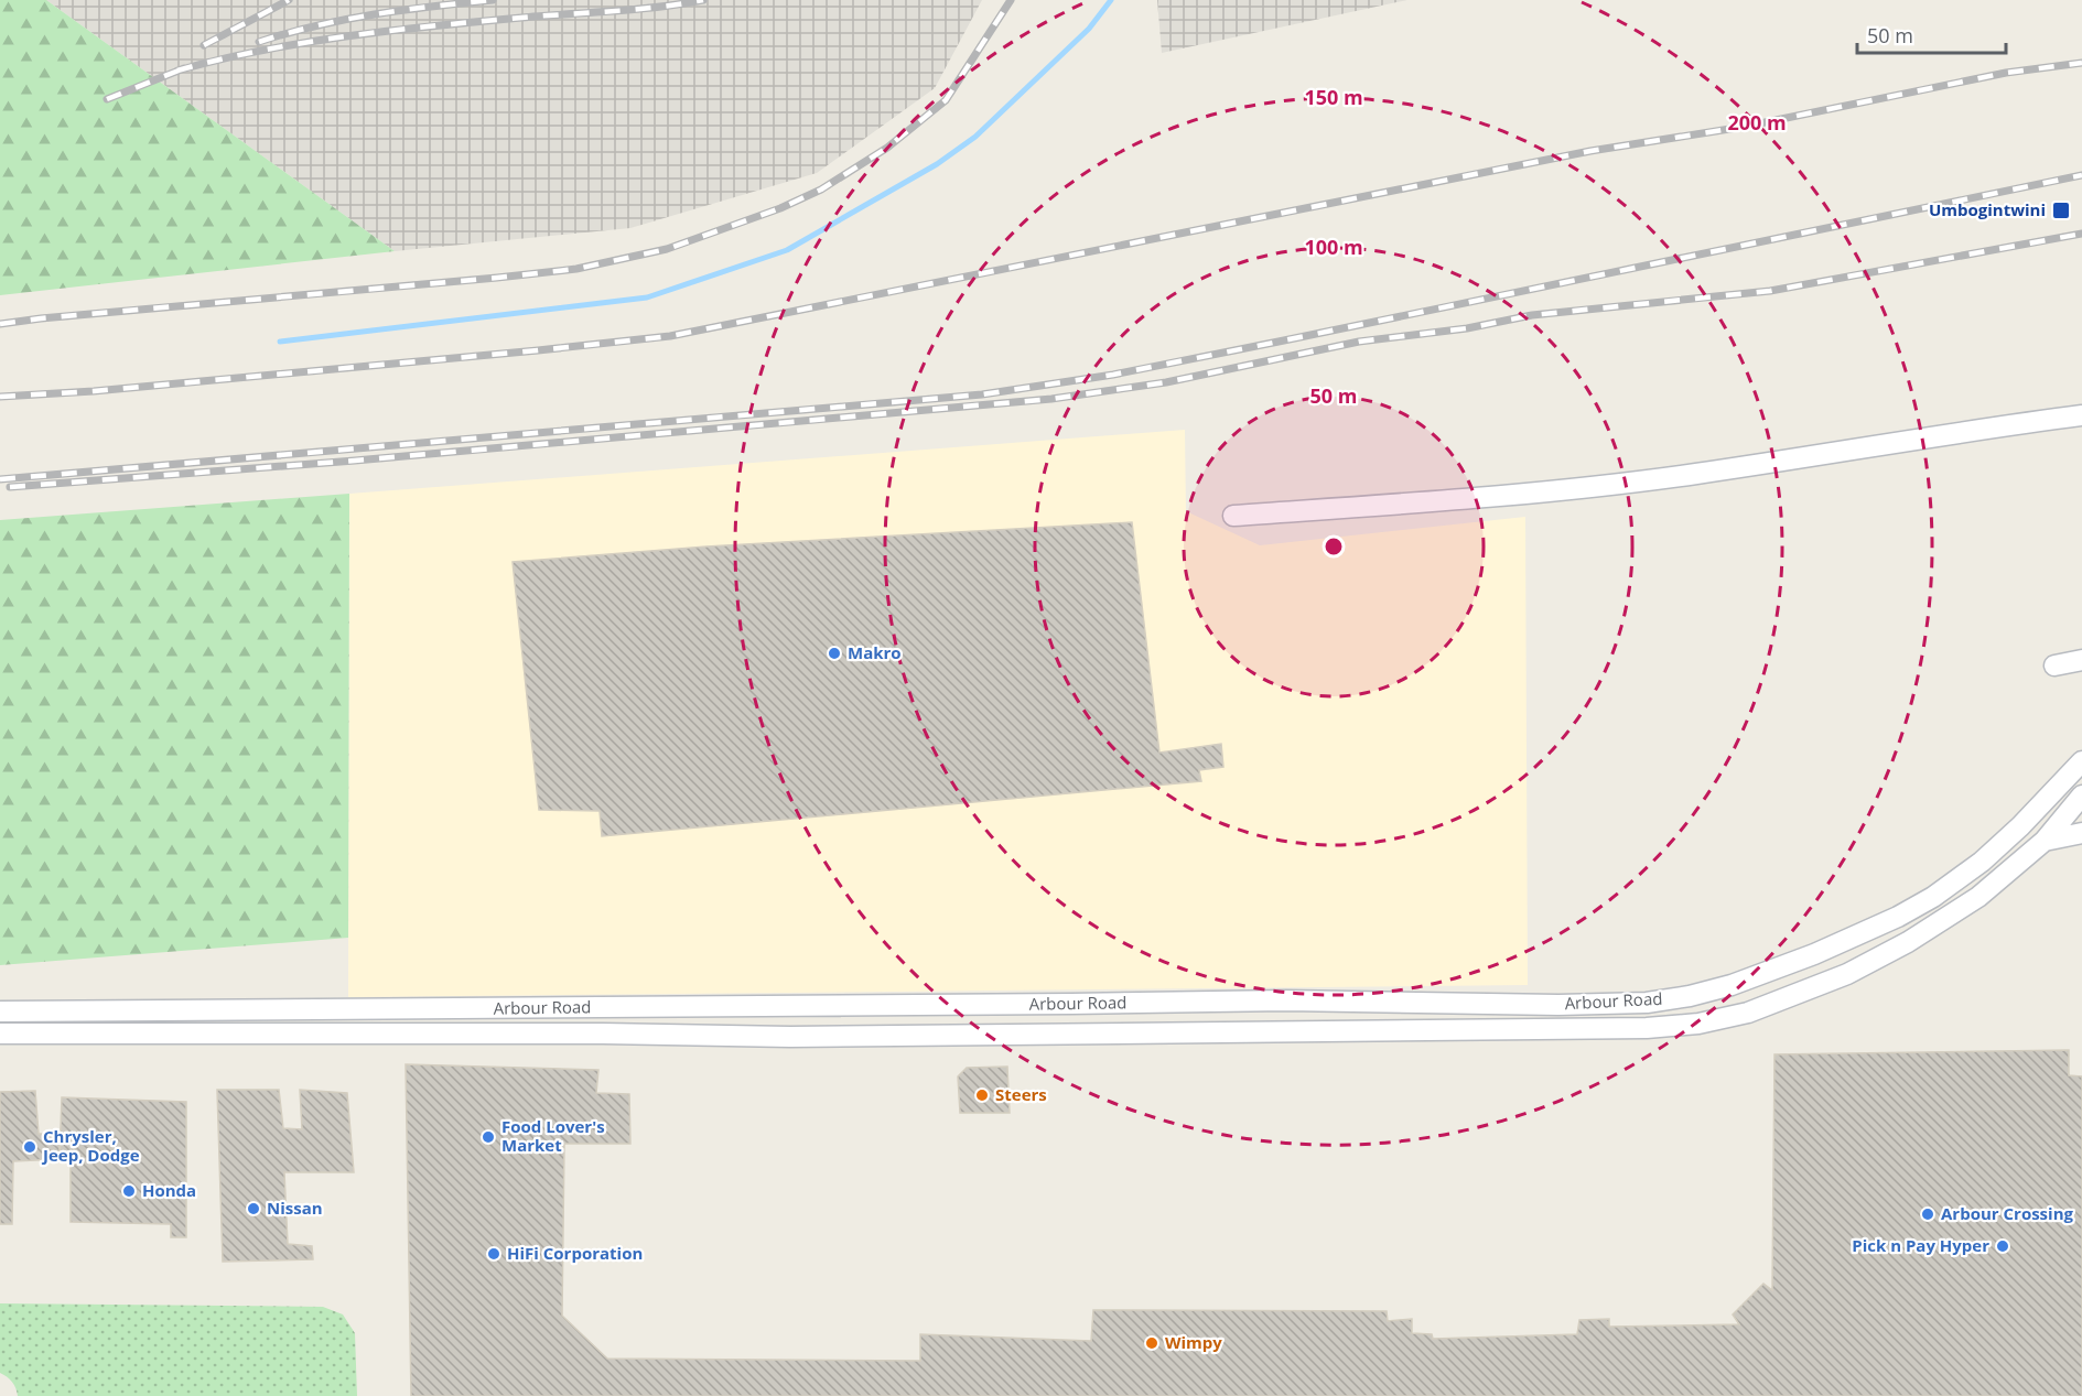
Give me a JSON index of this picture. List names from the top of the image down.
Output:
{
  "streets": {
    "street": ["Arbour Road"]
  },
  "places": {
    "transit": ["Umbogintwini"],
    "other": [
      "Makro",
      "Steers",
      "Food Lover's Market",
      "Chrysler, Jeep, Dodge",
      "Honda",
      "Nissan",
      "Arbour Crossing",
      "Pick n Pay Hyper",
      "HiFi Corporation",
      "Wimpy"
    ]
  },
  "scale_bar": "50 m",
  "rings": [
    "150 m",
    "200 m",
    "100 m",
    "50 m"
  ]
}
